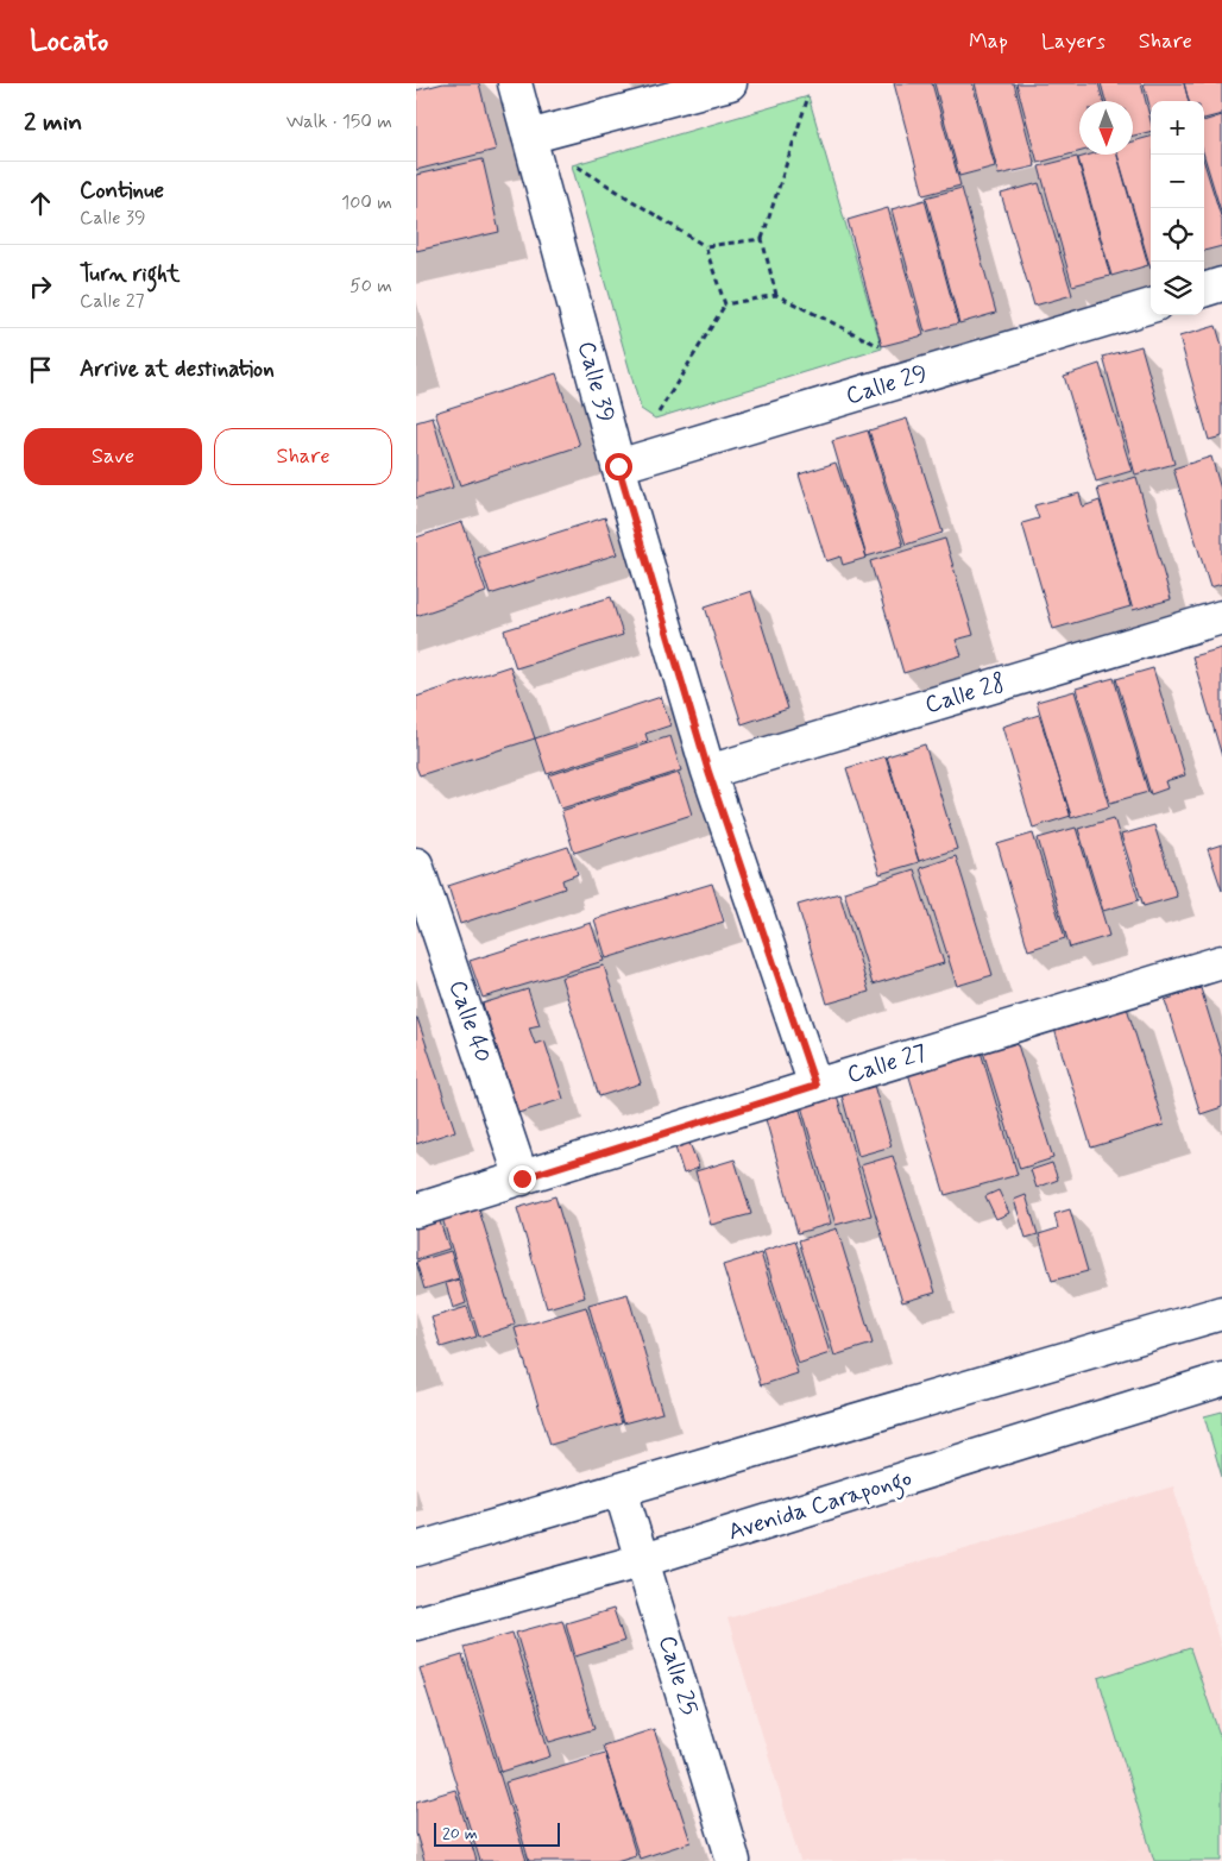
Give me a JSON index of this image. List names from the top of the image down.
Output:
{
  "streets": {
    "street": [
      "Calle 39",
      "Calle 29",
      "Calle 28",
      "Calle 40",
      "Calle 27",
      "Avenida Carapongo",
      "Calle 25"
    ]
  },
  "crossings": [
    ["Calle 39", "Calle 29"],
    ["Calle 39", "Calle 28"],
    ["Calle 39", "Calle 27"],
    ["Calle 40", "Calle 27"],
    ["Avenida Carapongo", "Calle 25"]
  ],
  "scale_bar": "20 m",
  "north": "bottom",
  "page": {
    "header": "Locato",
    "nav": ["Map", "Layers", "Share"],
    "heading": ["2 min", "Walk · 150 m"],
    "map_buttons": ["+", "−"],
    "list": [
      ["Continue", "Calle 39", "100 m"],
      ["Turn right", "Calle 27", "50 m"],
      "Arrive at destination"
    ],
    "buttons": ["Save", "Share"],
    "scale": "20 m"
  }
}
